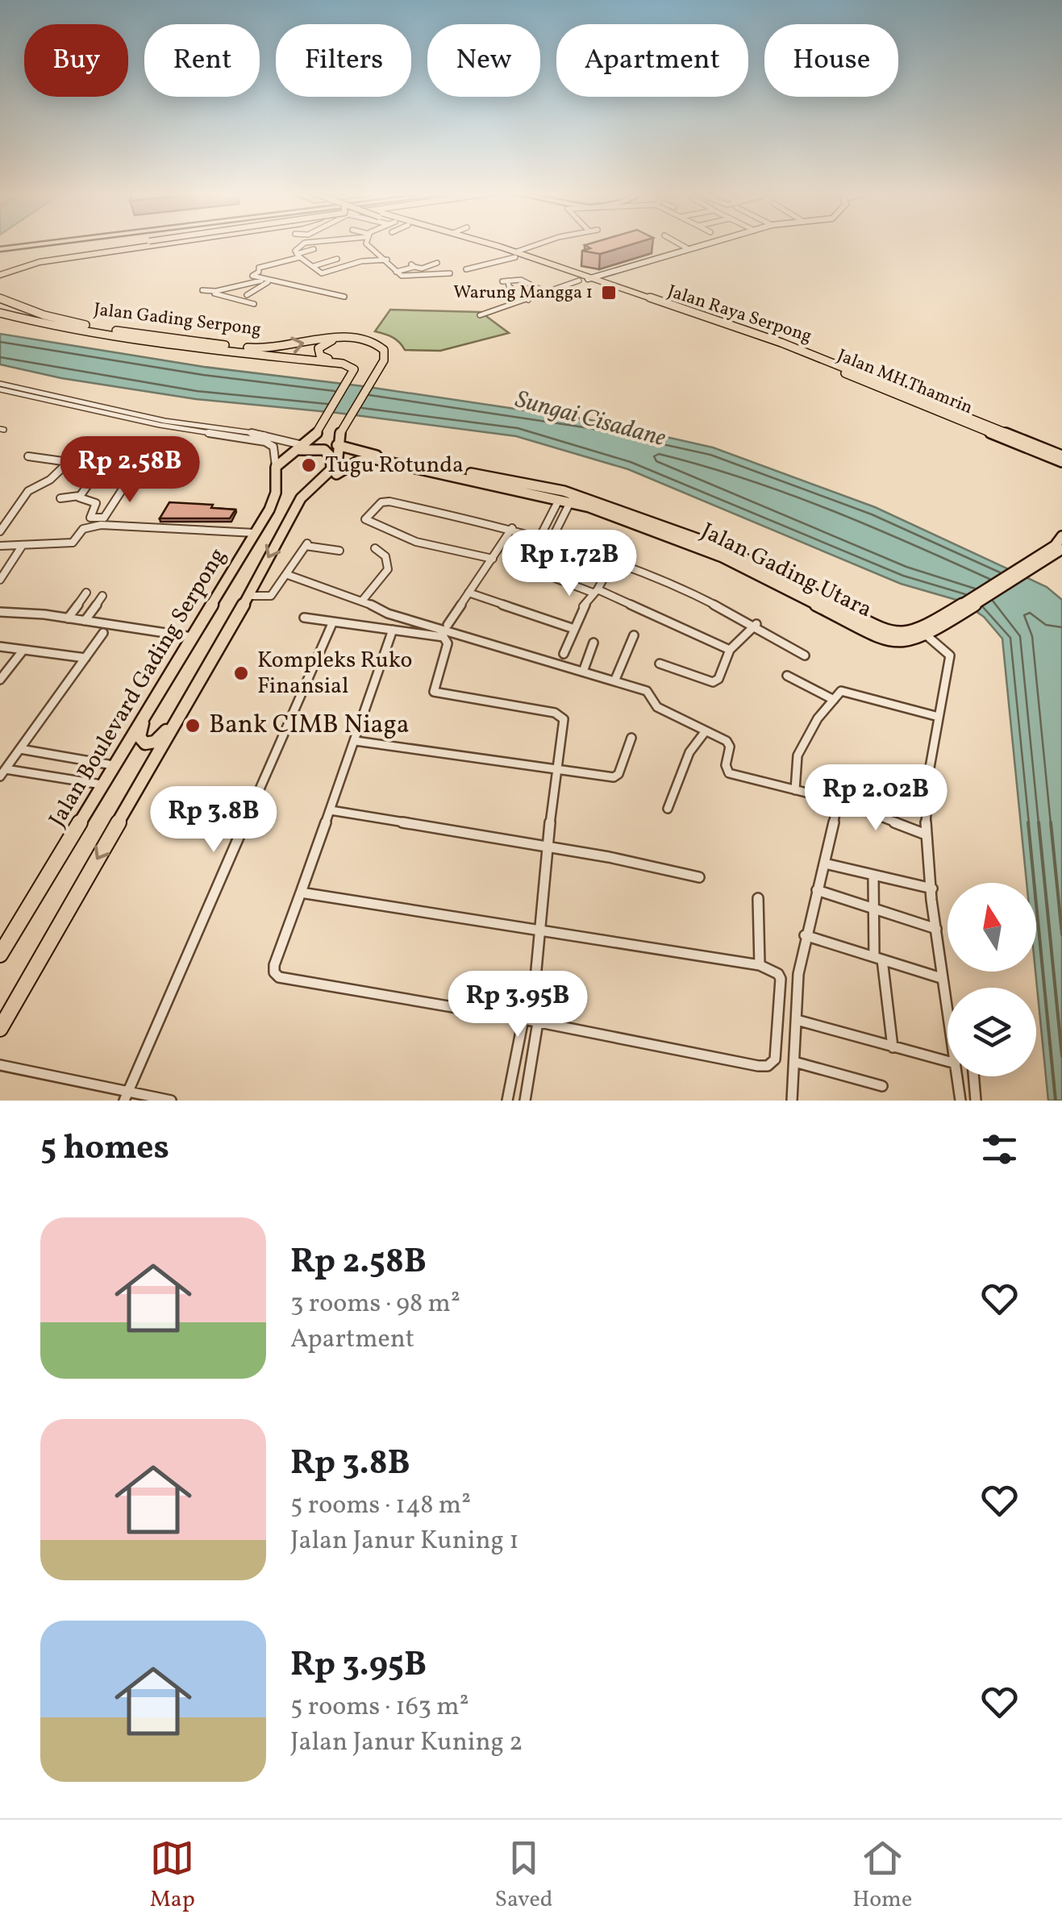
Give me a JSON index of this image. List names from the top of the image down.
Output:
{
  "streets": {
    "main road": [
      "Jalan Raya Serpong",
      "Jalan Gading Serpong",
      "Jalan MH.Thamrin",
      "Jalan Gading Utara",
      "Jalan Boulevard Gading Serpong"
    ]
  },
  "crossings": [
    ["Jalan Raya Serpong", "Jalan MH.Thamrin"],
    ["Jalan Gading Utara", "Jalan Boulevard Gading Serpong"]
  ],
  "water": ["Sungai Cisadane"],
  "places": {
    "transit": ["Warung Mangga 1"],
    "other": ["Tugu Rotunda", "Kompleks Ruko Finansial", "Bank CIMB Niaga"]
  },
  "north": "top",
  "page": {
    "chip": [
      "Buy",
      "Rent",
      "Filters",
      "New",
      "Apartment",
      "House"
    ],
    "price": [
      "Rp 2.58B",
      "Rp 1.72B",
      "Rp 2.02B",
      "Rp 3.8B",
      "Rp 3.95B"
    ],
    "heading": "5 homes",
    "list": [
      {
        "name": "Rp 2.58B",
        "note": "3 rooms · 98 m² · Apartment"
      },
      {
        "name": "Rp 3.8B",
        "note": "5 rooms · 148 m² · Jalan Janur Kuning 1"
      },
      {
        "name": "Rp 3.95B",
        "note": "5 rooms · 163 m² · Jalan Janur Kuning 2"
      }
    ],
    "tabs": ["Map", "Saved", "Home"]
  }
}
